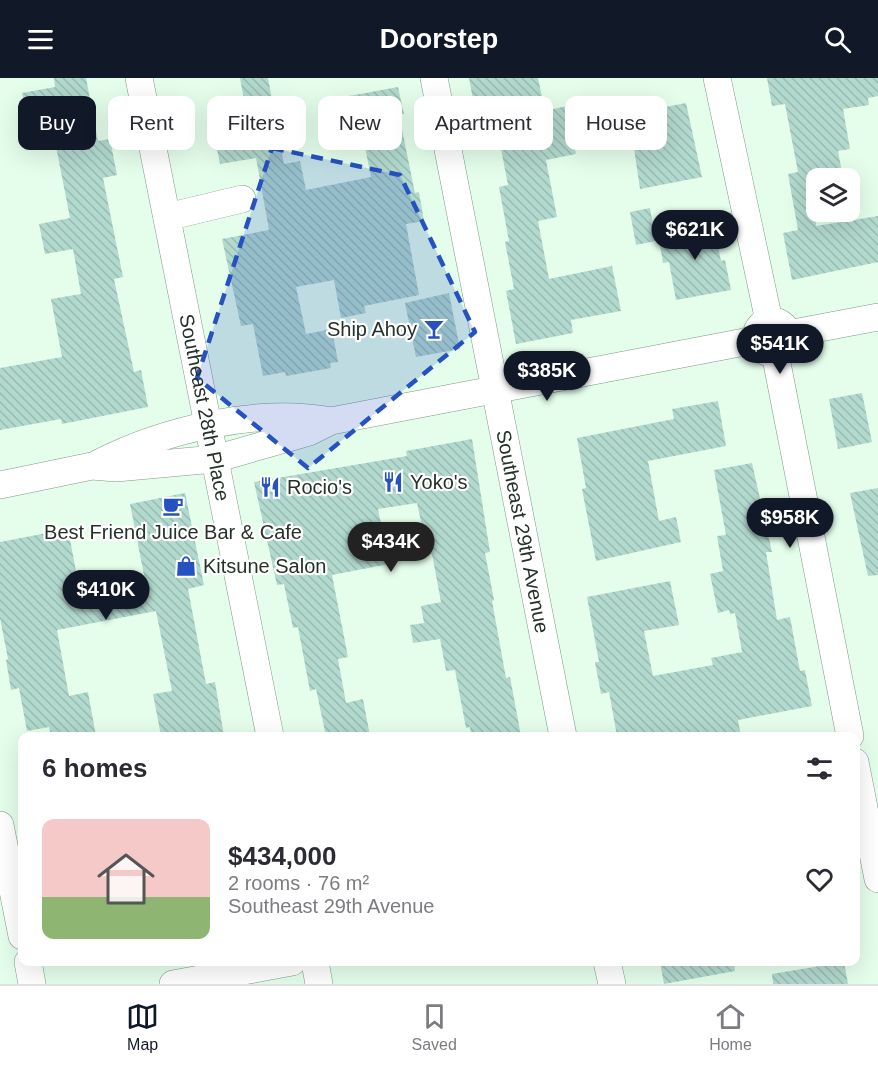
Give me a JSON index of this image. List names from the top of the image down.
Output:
{
  "streets": {
    "street": ["Southeast 28th Place", "Southeast 29th Avenue"]
  },
  "places": {
    "bar": ["Ship Ahoy"],
    "restaurant": ["Yoko's", "Rocio's"],
    "cafe": ["Best Friend Juice Bar & Cafe"],
    "shop": ["Kitsune Salon"]
  },
  "page": {
    "header": "Doorstep",
    "chip": [
      "Buy",
      "Rent",
      "Filters",
      "New",
      "Apartment",
      "House"
    ],
    "price": [
      "$621K",
      "$541K",
      "$385K",
      "$958K",
      "$434K",
      "$410K"
    ],
    "heading": "6 homes",
    "list": [
      {
        "name": "$434,000",
        "note": "2 rooms · 76 m² · Southeast 29th Avenue"
      }
    ],
    "tabs": ["Map", "Saved", "Home"]
  }
}
